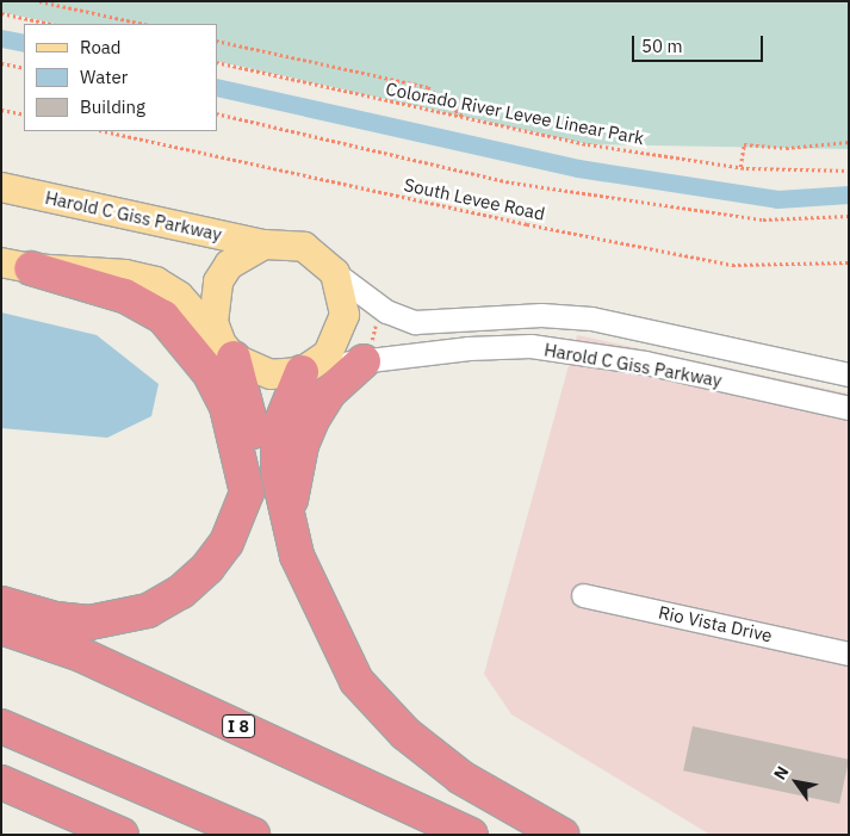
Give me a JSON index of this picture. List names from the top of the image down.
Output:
{
  "streets": {
    "highway": ["I 8"],
    "main road": ["Harold C Giss Parkway"],
    "street": ["Rio Vista Drive"],
    "path": ["Colorado River Levee Linear Park", "South Levee Road"]
  },
  "legend": ["Road", "Water", "Building"],
  "scale_bar": "50 m",
  "north": "top left"
}
